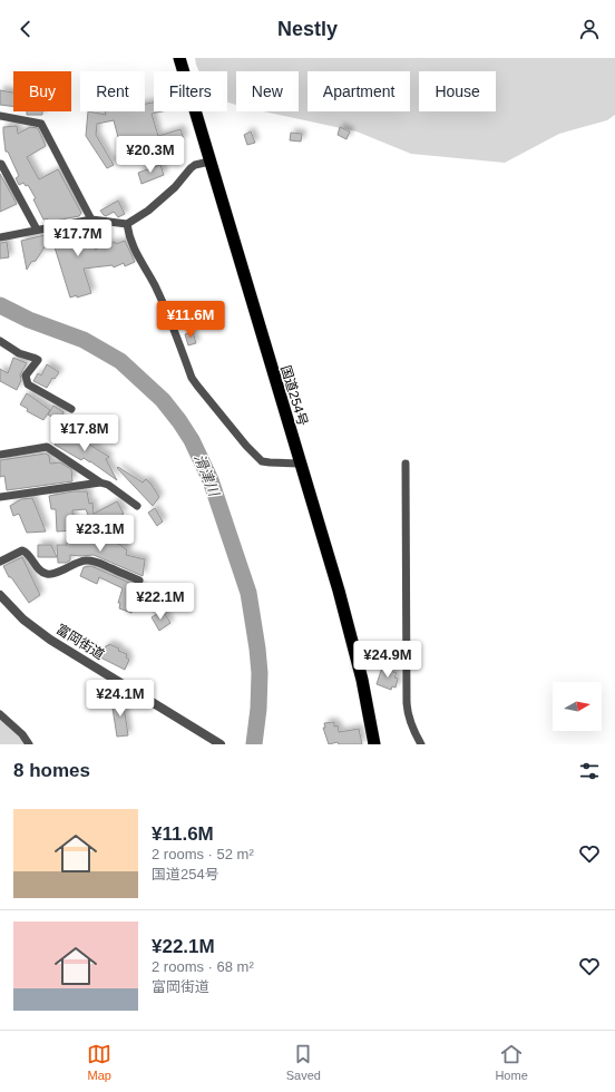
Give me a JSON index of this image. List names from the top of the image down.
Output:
{
  "streets": {
    "highway": ["国道254号"],
    "street": ["富岡街道"]
  },
  "water": ["滑津川"],
  "north": "right",
  "page": {
    "header": "Nestly",
    "chip": [
      "Buy",
      "Rent",
      "Filters",
      "New",
      "Apartment",
      "House"
    ],
    "price": [
      "¥20.3M",
      "¥17.7M",
      "¥11.6M",
      "¥17.8M",
      "¥23.1M",
      "¥22.1M",
      "¥24.9M",
      "¥24.1M"
    ],
    "heading": "8 homes",
    "list": [
      {
        "name": "¥11.6M",
        "note": "2 rooms · 52 m² · 国道254号"
      },
      {
        "name": "¥22.1M",
        "note": "2 rooms · 68 m² · 富岡街道"
      }
    ],
    "tabs": ["Map", "Saved", "Home"]
  }
}
